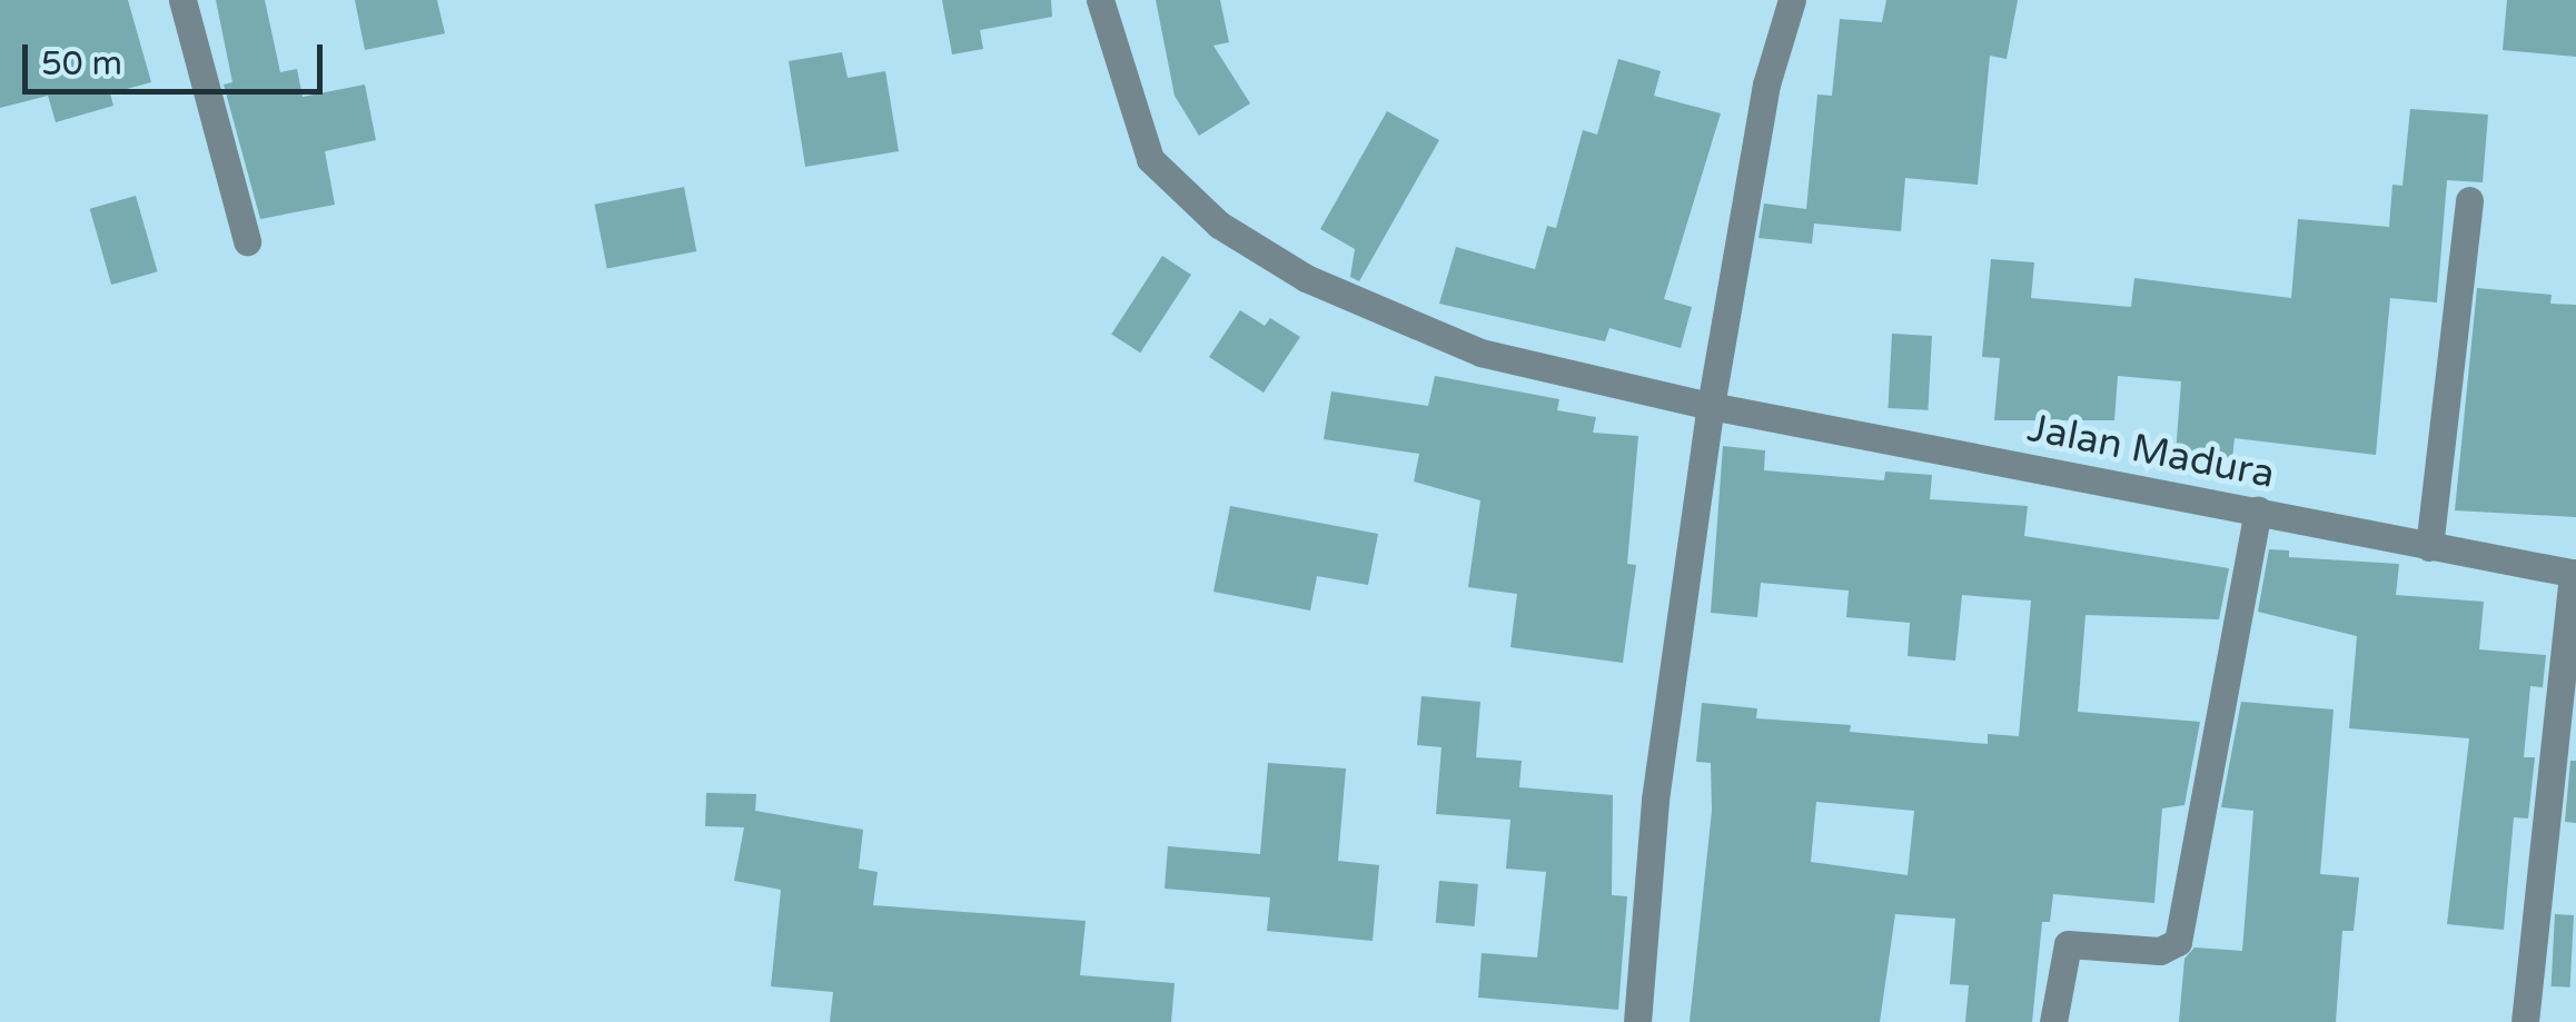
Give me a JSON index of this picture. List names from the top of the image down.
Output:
{
  "streets": {
    "street": ["Jalan Madura"]
  },
  "scale_bar": "50 m"
}
